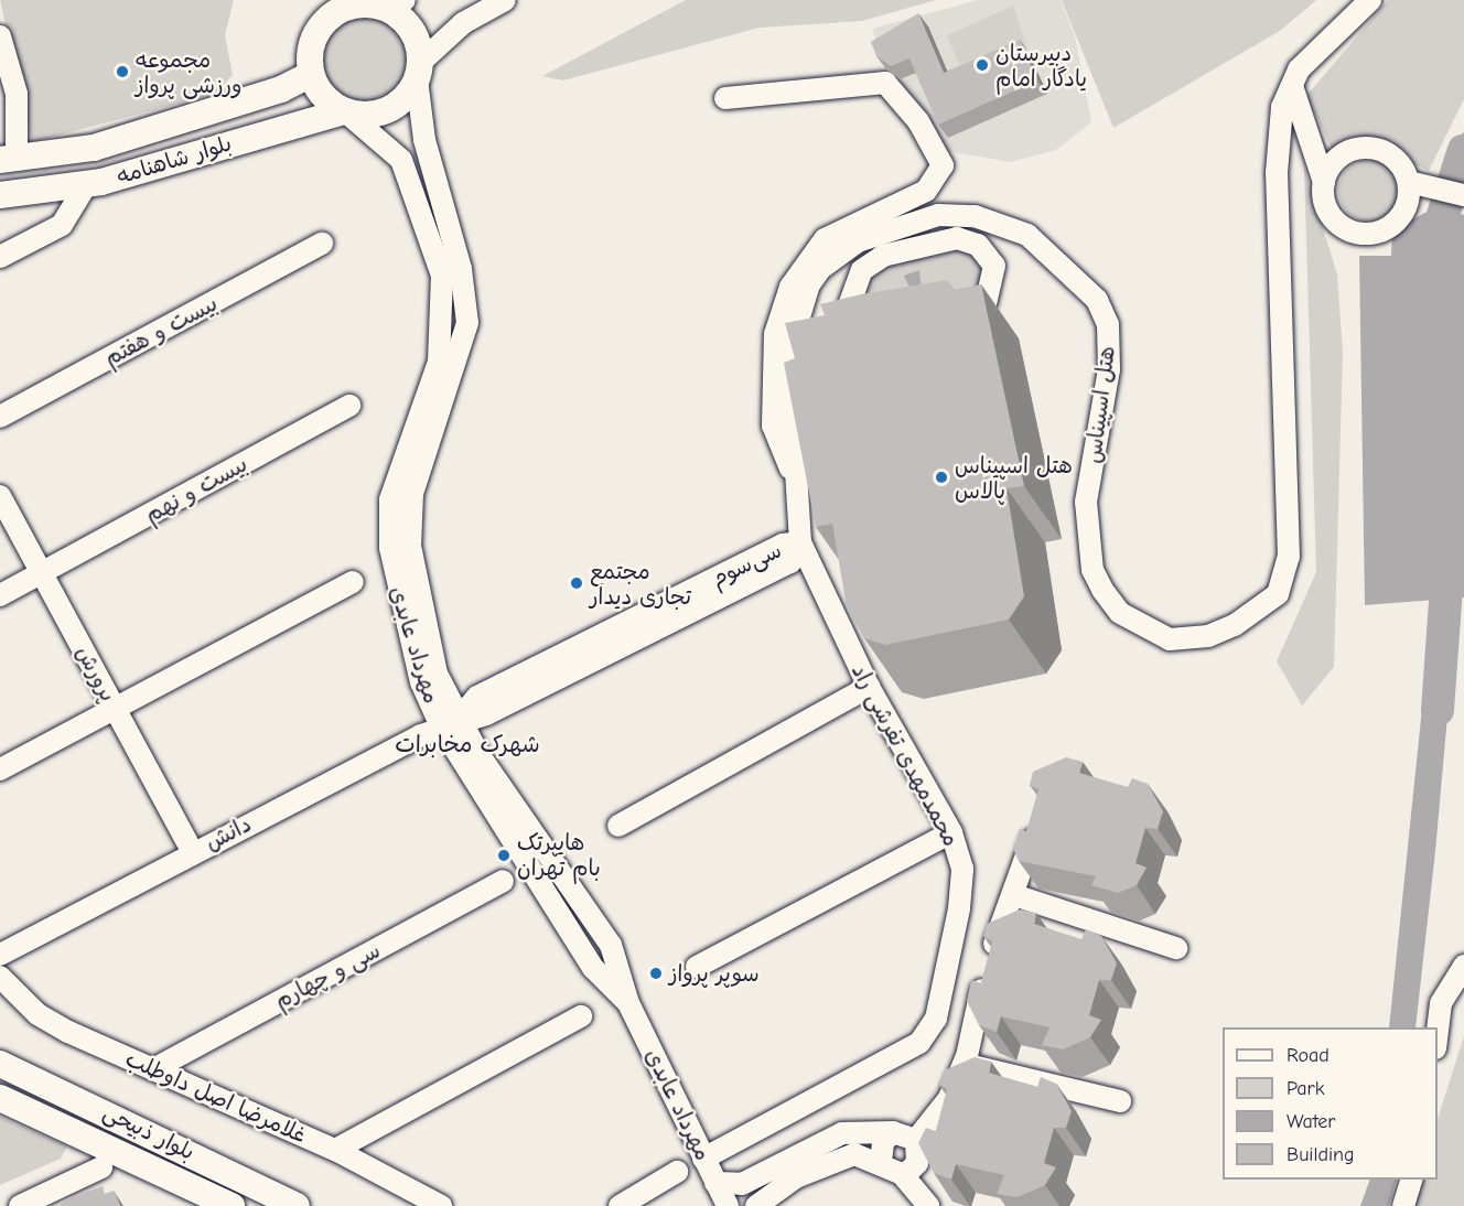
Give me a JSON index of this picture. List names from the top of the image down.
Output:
{
  "streets": {
    "main road": ["بلوار شاهنامه", "بلوار ذبیحی"],
    "street": [
      "بیست و هفتم",
      "هتل اسپیناس",
      "بیست و نهم",
      "سی‌سوم",
      "مهرداد عابدی",
      "پرورش",
      "محمدمهدی تفرشی راد",
      "دانش",
      "سی و چهارم",
      "غلامرضا اصل داوطلب"
    ]
  },
  "crossings": [
    ["بلوار شاهنامه", "مهرداد عابدی"],
    ["هتل اسپیناس", "سی‌سوم"],
    ["هتل اسپیناس", "محمدمهدی تفرشی راد"],
    ["بیست و نهم", "پرورش"],
    ["سی‌سوم", "مهرداد عابدی"],
    ["سی‌سوم", "محمدمهدی تفرشی راد"],
    ["سی‌سوم", "دانش"],
    ["مهرداد عابدی", "محمدمهدی تفرشی راد"],
    ["مهرداد عابدی", "دانش"],
    ["پرورش", "دانش"],
    ["سی و چهارم", "غلامرضا اصل داوطلب"]
  ],
  "districts": ["شهرک مخابرات"],
  "places": [
    "دبیرستان یادگار امام",
    "مجموعه ورزشی پرواز",
    "هتل اسپیناس پالاس",
    "مجتمع تجاری دیدار",
    "هایپرتک بام تهران",
    "سوپر پرواز"
  ],
  "legend": [
    "Road",
    "Park",
    "Water",
    "Building"
  ]
}
